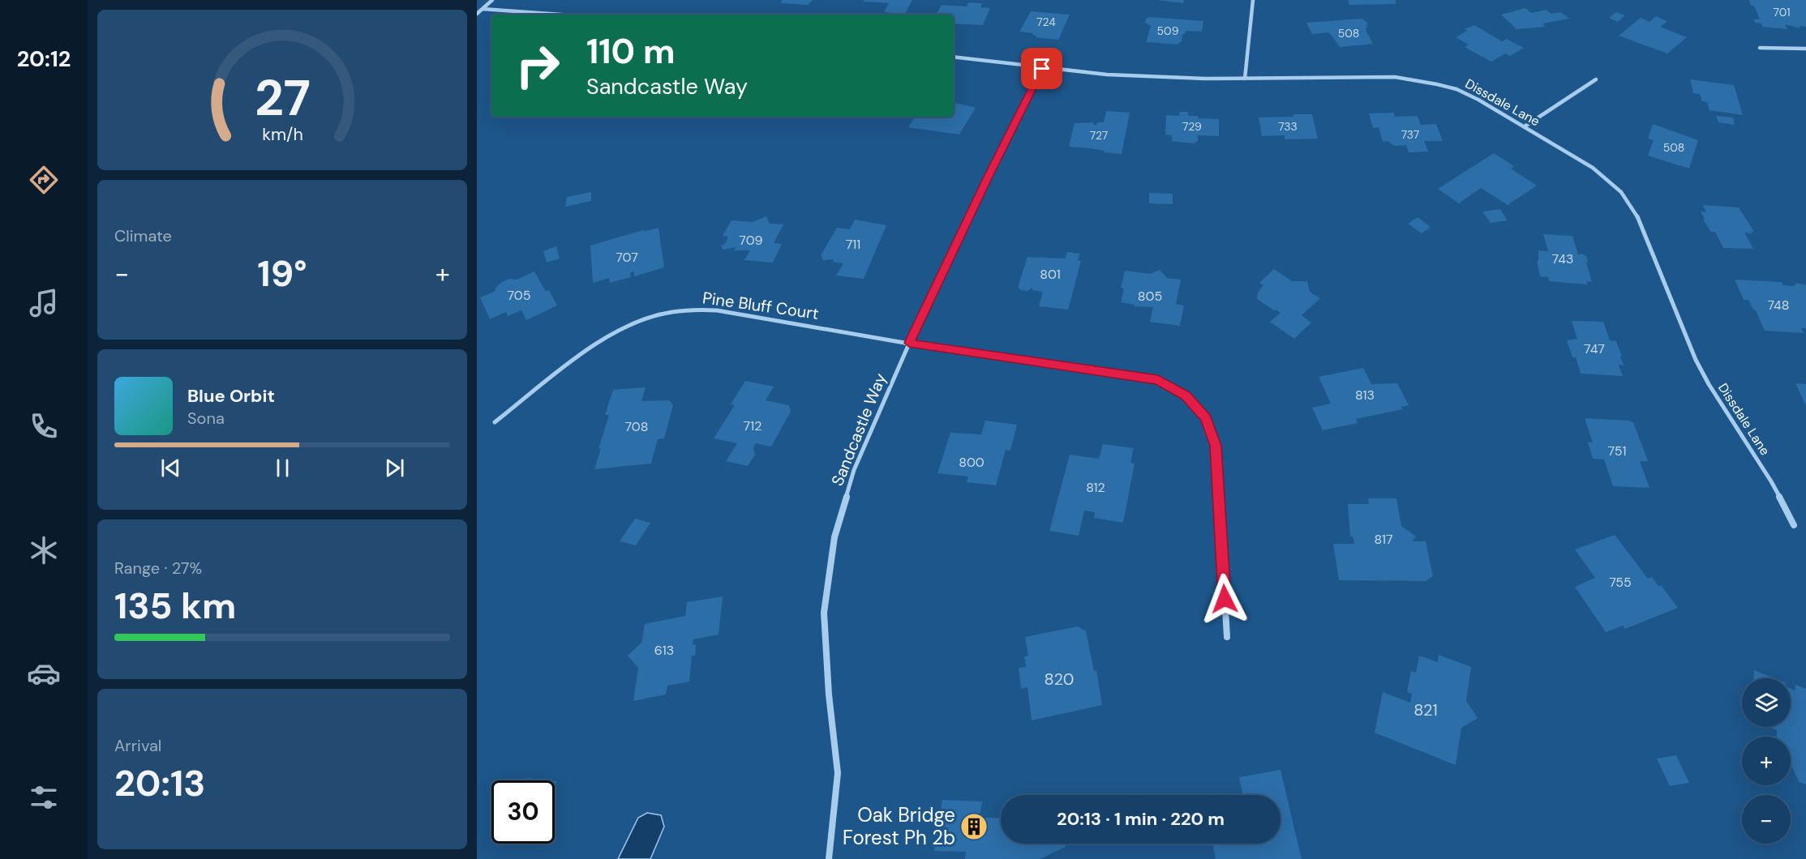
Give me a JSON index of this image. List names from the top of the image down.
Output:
{
  "streets": {
    "street": ["Dissdale Lane", "Pine Bluff Court", "Sandcastle Way"]
  },
  "crossings": [
    ["Dissdale Lane", "Sandcastle Way"],
    ["Pine Bluff Court", "Sandcastle Way"]
  ],
  "places": {
    "building": ["Oak Bridge Forest Ph 2b"]
  },
  "house_numbers": [
    "701",
    "724",
    "509",
    "508",
    "729",
    "733",
    "737",
    "727",
    "508",
    "709",
    "711",
    "707",
    "743",
    "801",
    "705",
    "805",
    "748",
    "747",
    "813",
    "712",
    "708",
    "751",
    "800",
    "812",
    "817",
    "755",
    "613",
    "820",
    "821"
  ],
  "page": {
    "tabs": "20:12",
    "turn": ["110 m", "Sandcastle Way"],
    "tile": [
      "Climate",
      ["Range · 27%", "135 km"],
      ["Arrival", "20:13"]
    ],
    "heat": ["−", "19°", "+"],
    "song": ["Blue Orbit", "Sona"],
    "map_buttons": ["+", "−"],
    "limit": "30",
    "trip": "20:13 · 1 min · 220 m",
    "gauge": ["27", "km/h"]
  }
}
